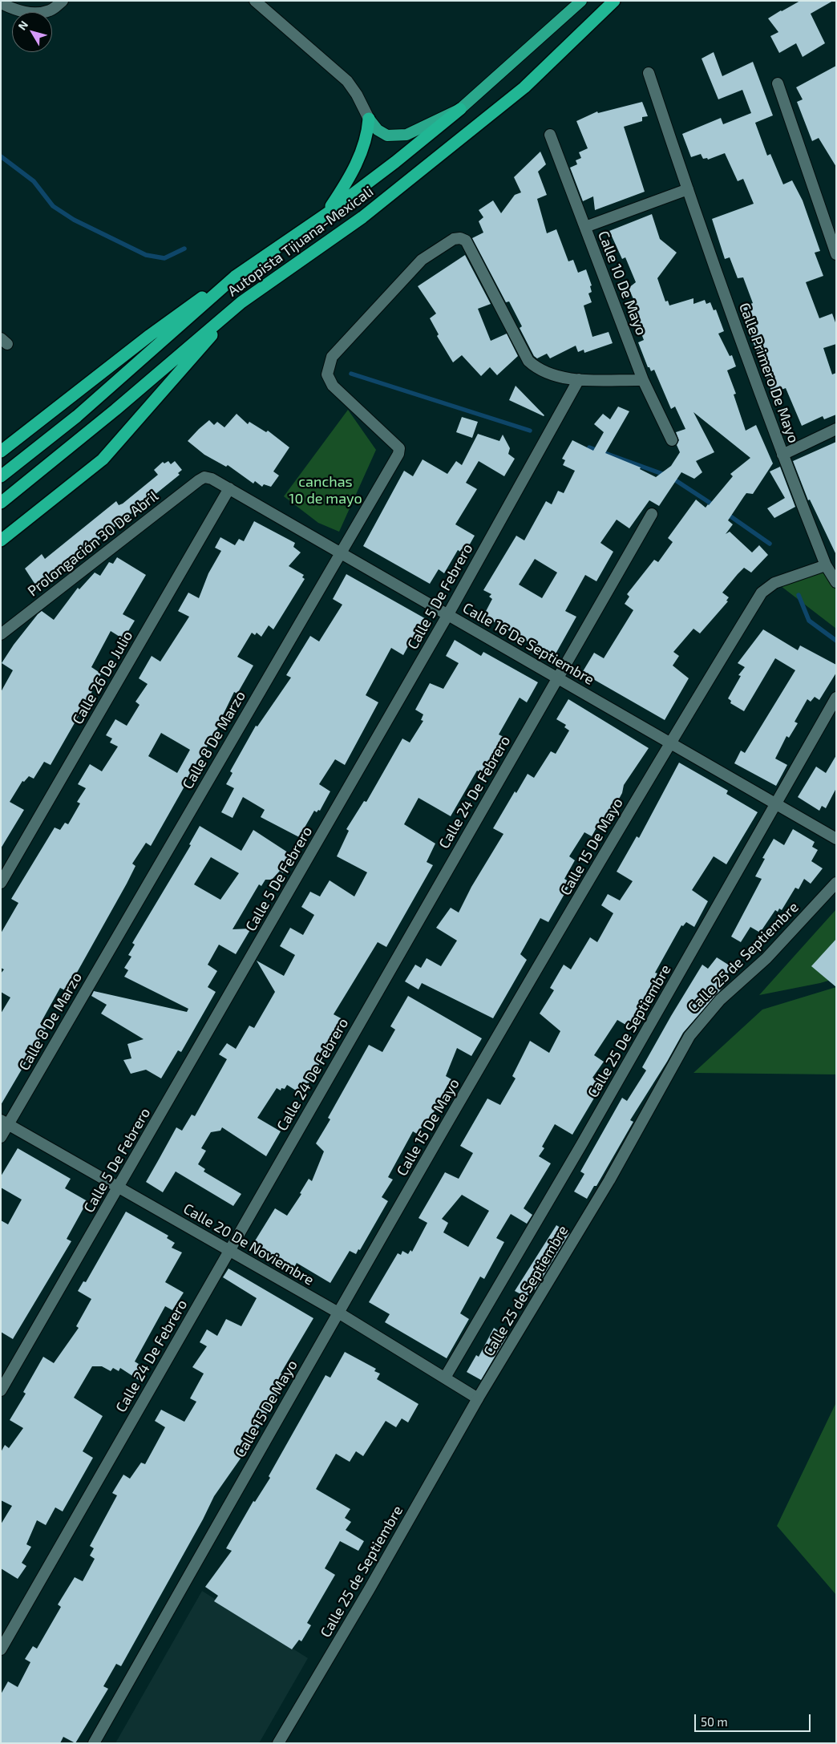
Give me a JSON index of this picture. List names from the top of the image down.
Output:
{
  "streets": {
    "highway": ["Autopista Tijuana-Mexicali"],
    "street": [
      "Calle 10 De Mayo",
      "Calle Primero De Mayo",
      "Prolongación 30 De Abril",
      "Calle 5 De Febrero",
      "Calle 16 De Septiembre",
      "Calle 26 De Julio",
      "Calle 8 De Marzo",
      "Calle 24 De Febrero",
      "Calle 15 De Mayo",
      "Calle 25 de Septiembre",
      "Calle 25 De Septiembre",
      "Calle 20 De Noviembre"
    ]
  },
  "crossings": [
    ["Calle Primero De Mayo", "Calle 15 De Mayo"],
    ["Prolongación 30 De Abril", "Calle 16 De Septiembre"],
    ["Calle 5 De Febrero", "Calle 16 De Septiembre"],
    ["Calle 5 De Febrero", "Calle 8 De Marzo"],
    ["Calle 5 De Febrero", "Calle 20 De Noviembre"],
    ["Calle 16 De Septiembre", "Calle 26 De Julio"],
    ["Calle 16 De Septiembre", "Calle 8 De Marzo"],
    ["Calle 16 De Septiembre", "Calle 24 De Febrero"],
    ["Calle 16 De Septiembre", "Calle 15 De Mayo"],
    ["Calle 16 De Septiembre", "Calle 25 De Septiembre"],
    ["Calle 8 De Marzo", "Calle 20 De Noviembre"],
    ["Calle 24 De Febrero", "Calle 20 De Noviembre"],
    ["Calle 15 De Mayo", "Calle 20 De Noviembre"],
    ["Calle 25 de Septiembre", "Calle 20 De Noviembre"],
    ["Calle 25 De Septiembre", "Calle 20 De Noviembre"]
  ],
  "parks": ["canchas 10 de mayo"],
  "scale_bar": "50 m",
  "north": "top left"
}
